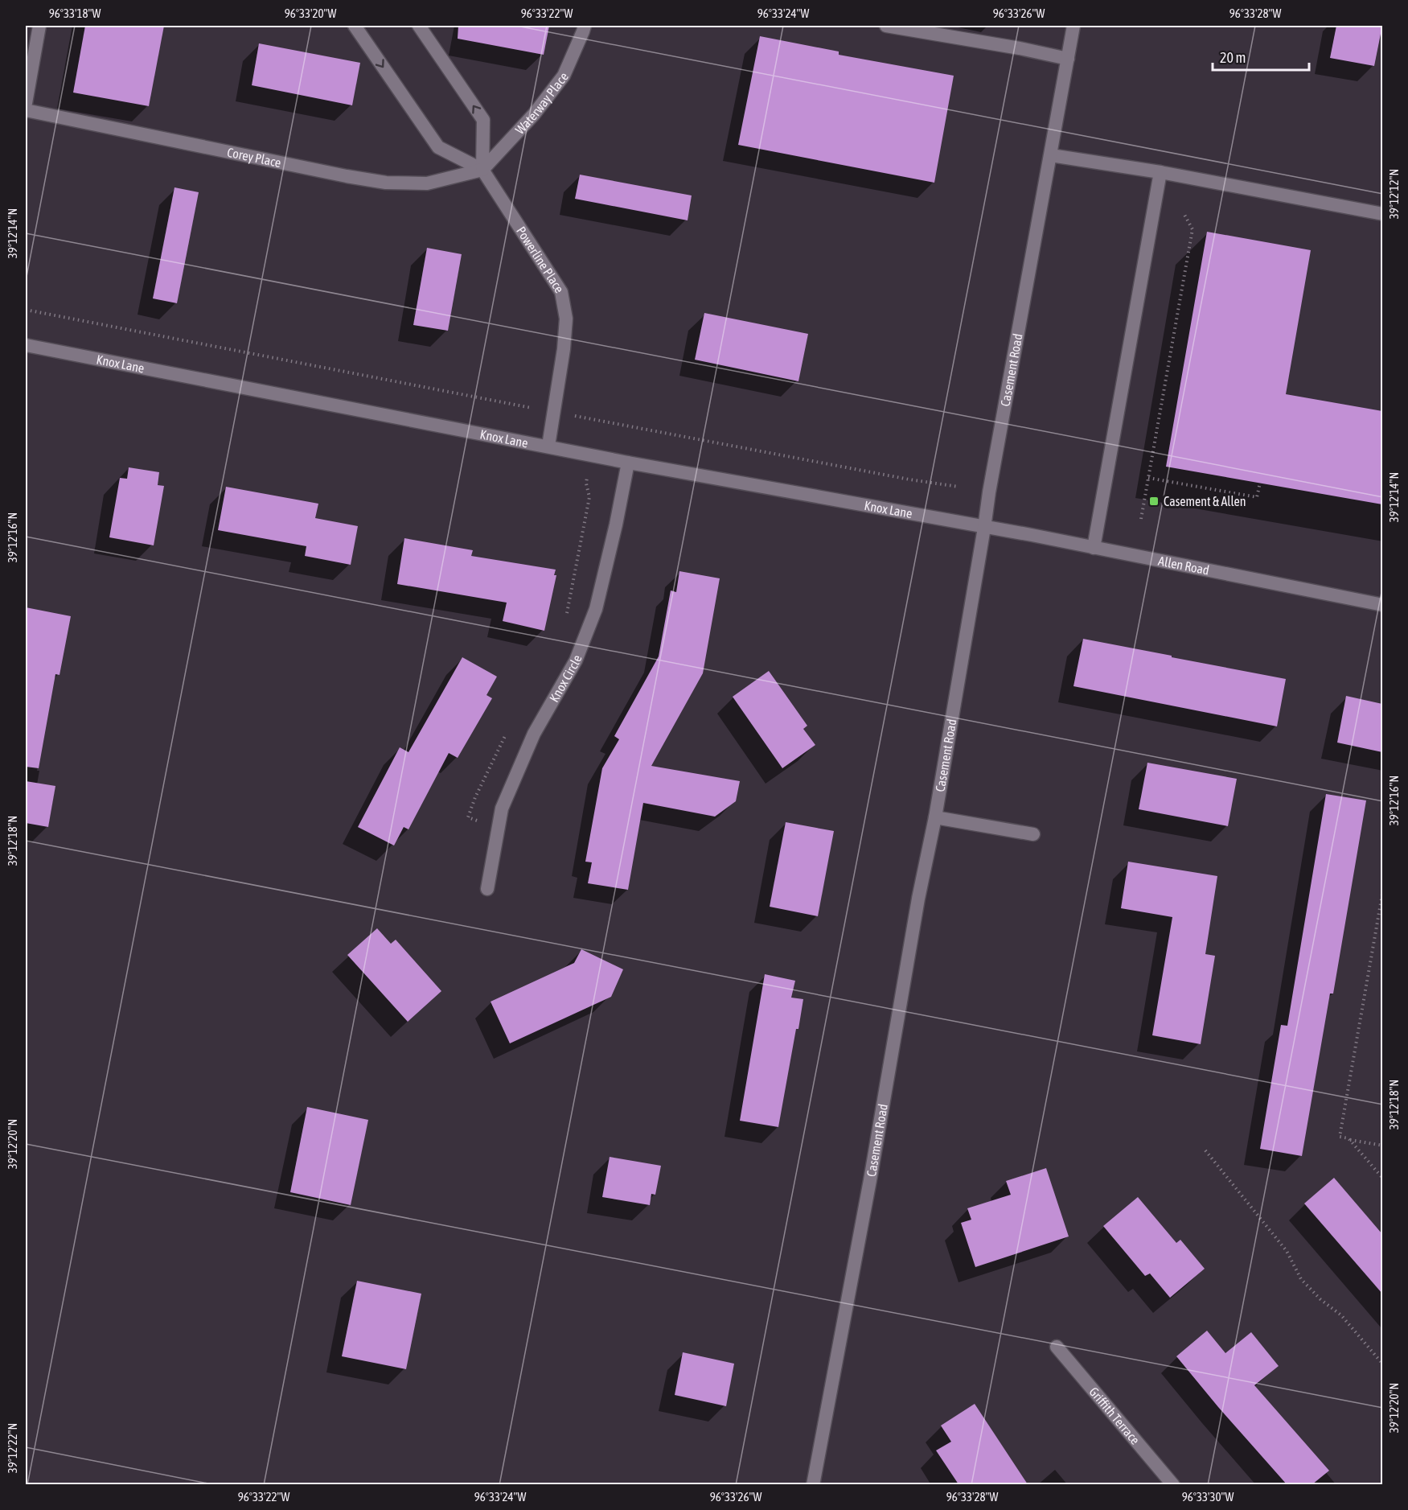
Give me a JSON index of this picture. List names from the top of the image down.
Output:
{
  "streets": {
    "street": [
      "Waterway Place",
      "Corey Place",
      "Powerline Place",
      "Knox Lane",
      "Casement Road",
      "Allen Road",
      "Knox Circle",
      "Griffith Terrace"
    ]
  },
  "crossings": [
    ["Waterway Place", "Corey Place"],
    ["Waterway Place", "Powerline Place"],
    ["Corey Place", "Powerline Place"],
    ["Powerline Place", "Knox Lane"],
    ["Knox Lane", "Casement Road"],
    ["Knox Lane", "Allen Road"],
    ["Knox Lane", "Knox Circle"],
    ["Casement Road", "Allen Road"]
  ],
  "places": {
    "transit": ["Casement & Allen"]
  },
  "scale_bar": "20 m",
  "coordinates": [
    "96°33'18\"W",
    "96°33'20\"W",
    "96°33'22\"W",
    "96°33'24\"W",
    "96°33'26\"W",
    "96°33'28\"W",
    "39°12'12\"N",
    "39°12'14\"N",
    "39°12'16\"N",
    "39°12'18\"N",
    "39°12'20\"N",
    "39°12'22\"N",
    "96°33'30\"W"
  ]
}
